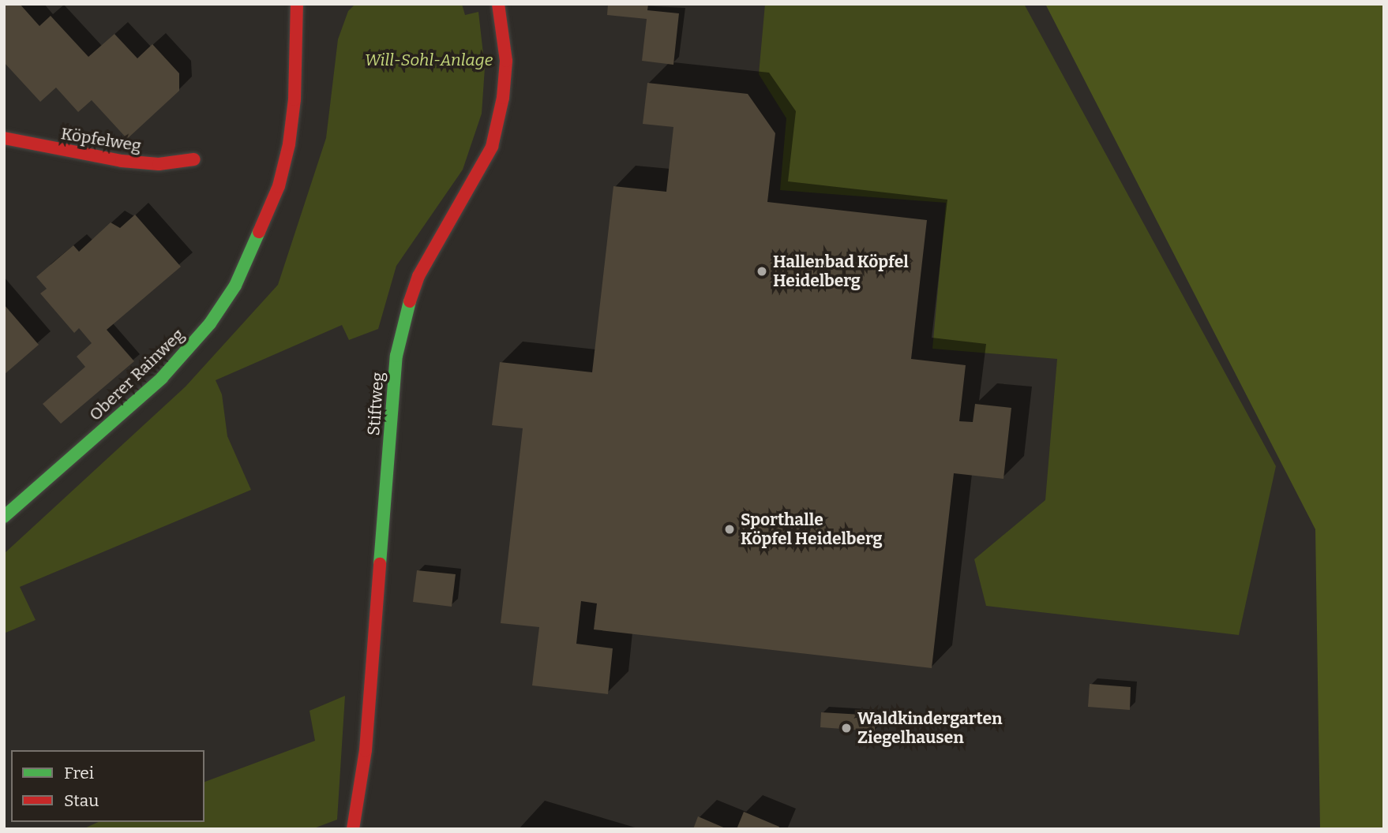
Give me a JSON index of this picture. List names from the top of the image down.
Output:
{
  "streets": {
    "street": ["Köpfelweg", "Oberer Rainweg", "Stiftweg"]
  },
  "parks": ["Will-Sohl-Anlage"],
  "places": ["Hallenbad Köpfel Heidelberg", "Sporthalle Köpfel Heidelberg", "Waldkindergarten Ziegelhausen"],
  "legend": ["Frei", "Stau"]
}
